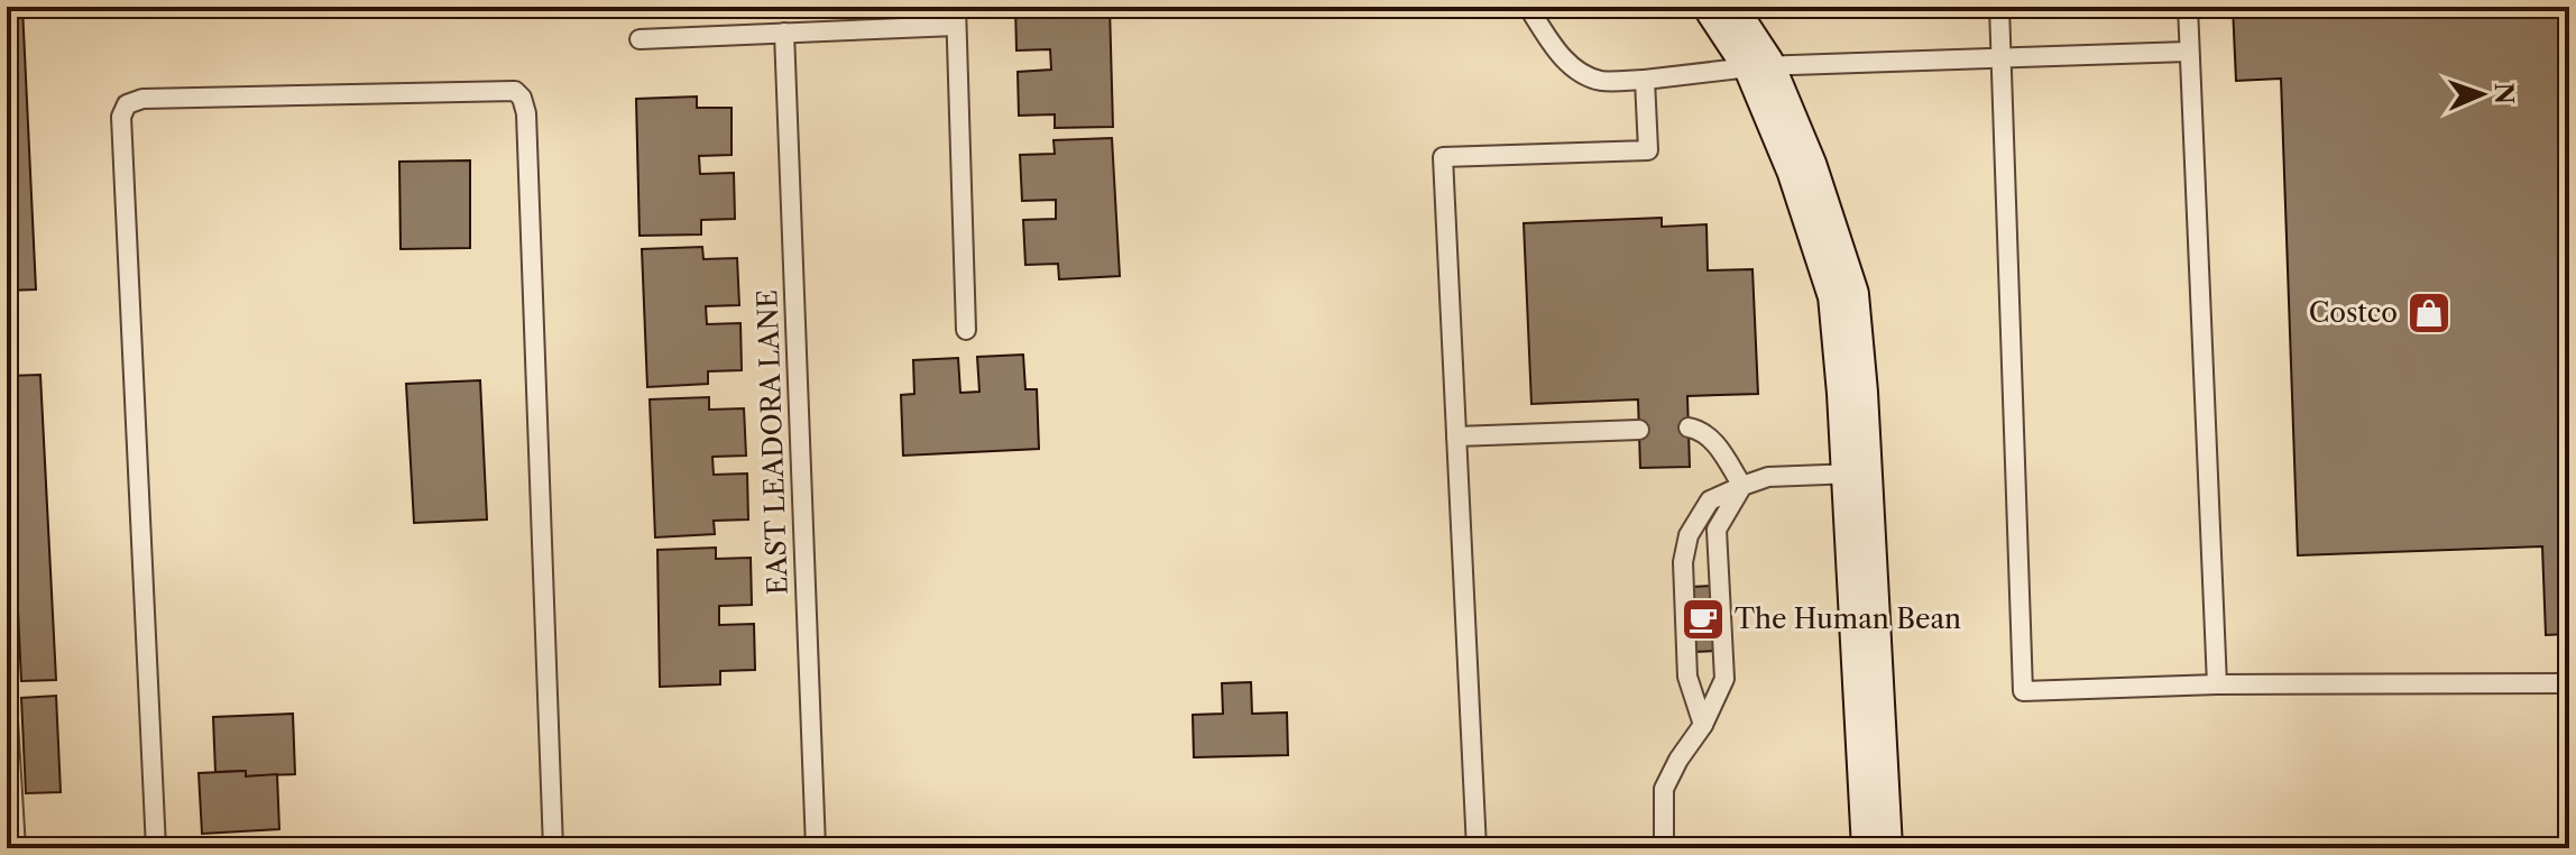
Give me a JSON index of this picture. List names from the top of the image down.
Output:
{
  "streets": {
    "lane": ["EAST LEADORA LANE"]
  },
  "places": {
    "shop": ["Costco"],
    "cafe": ["The Human Bean"]
  },
  "north": "right"
}
